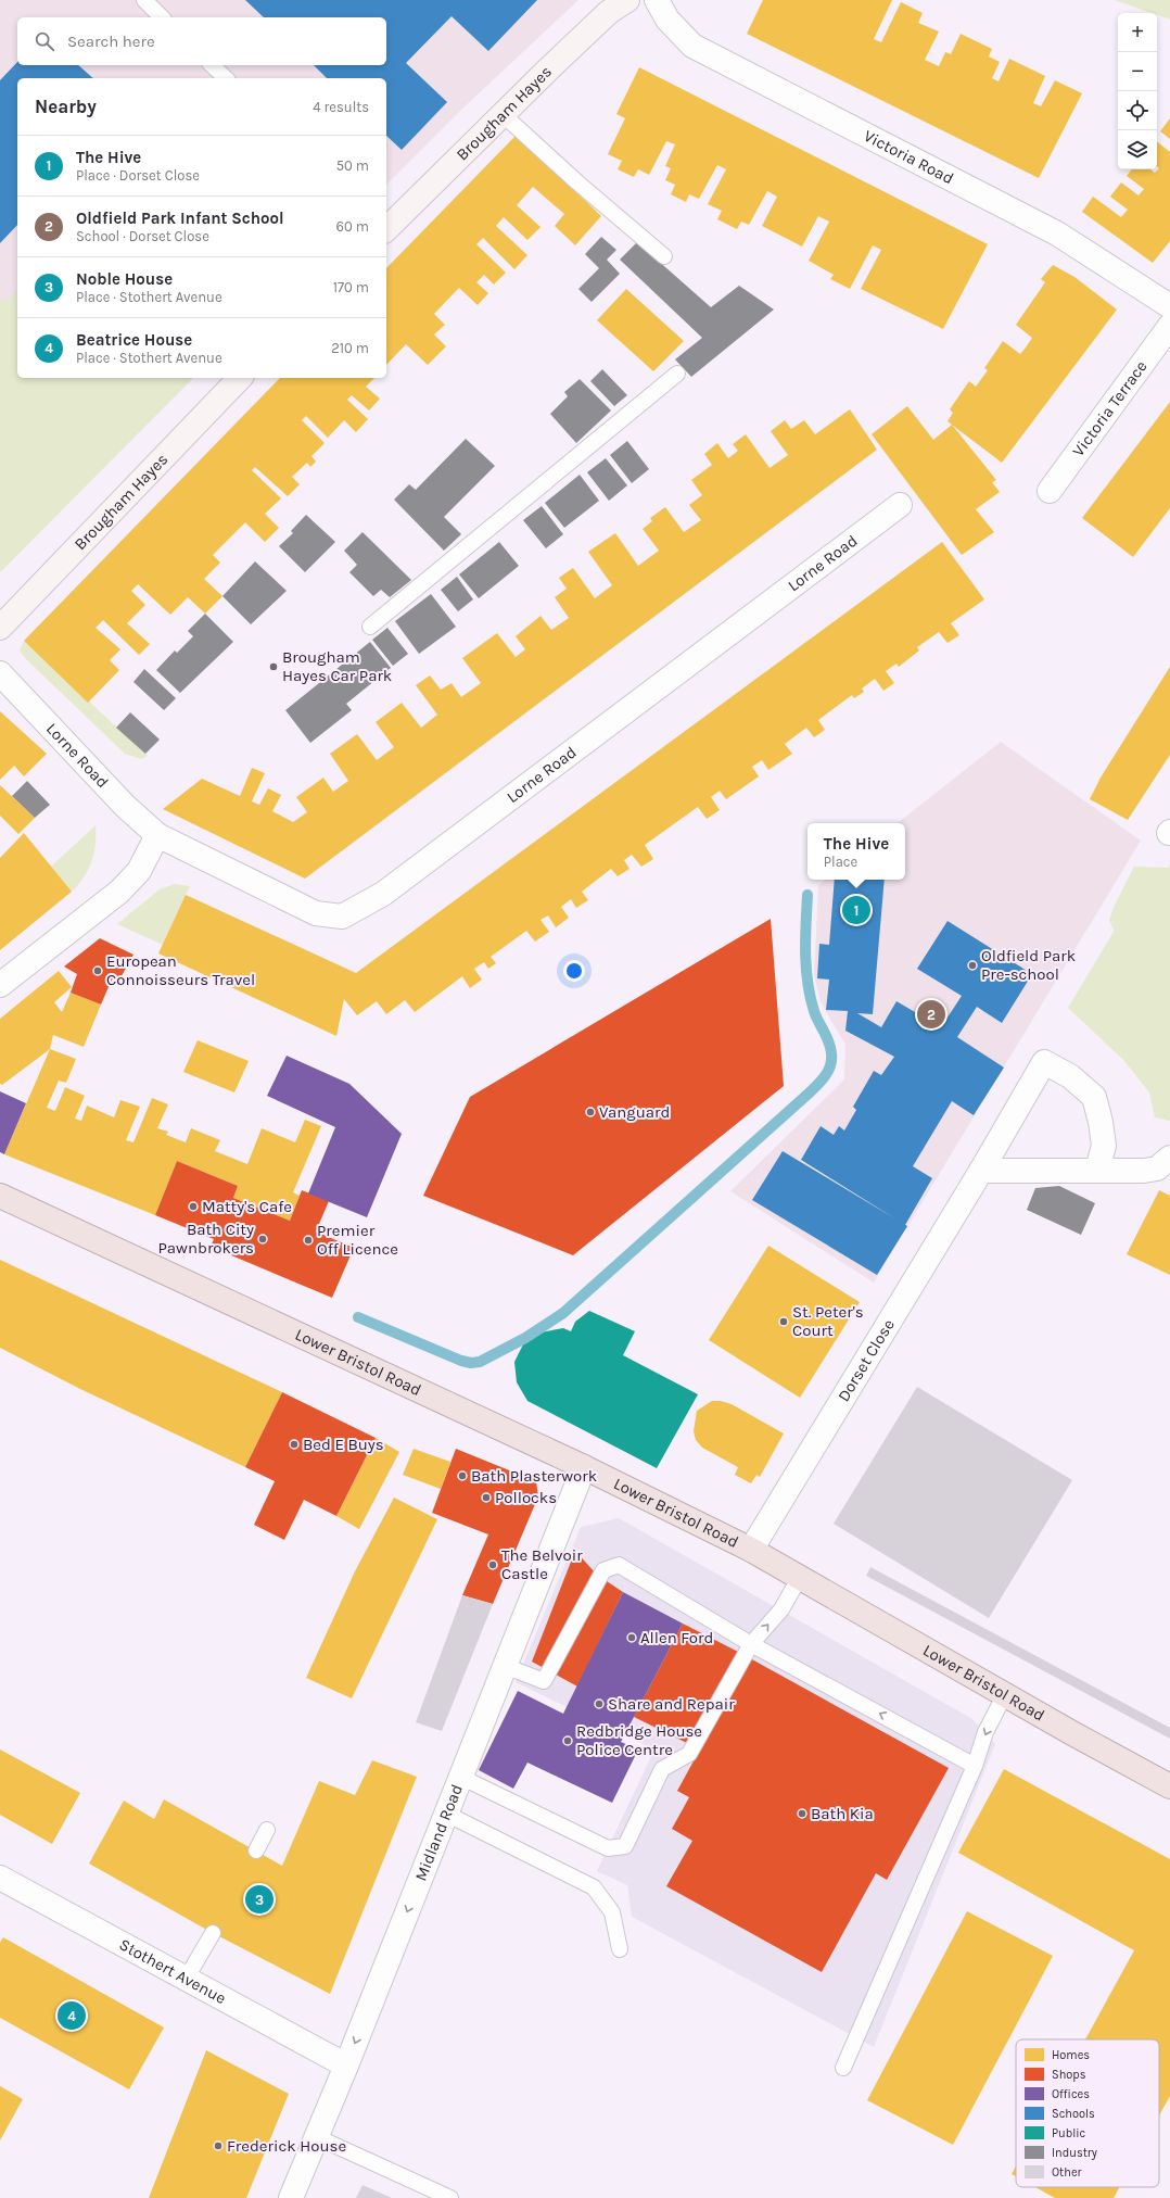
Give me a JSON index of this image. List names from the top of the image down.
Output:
{
  "streets": {
    "highway": ["Lower Bristol Road"],
    "main road": ["Brougham Hayes"],
    "street": [
      "Victoria Road",
      "Victoria Terrace",
      "Lorne Road",
      "Dorset Close",
      "Midland Road",
      "Stothert Avenue"
    ]
  },
  "crossings": [
    ["Dorset Close", "Lower Bristol Road"],
    ["Lower Bristol Road", "Midland Road"],
    ["Midland Road", "Stothert Avenue"]
  ],
  "places": [
    "Brougham Hayes Car Park",
    "Oldfield Park Pre-school",
    "European Connoisseurs Travel",
    "Vanguard",
    "Matty's Cafe",
    "Bath City Pawnbrokers",
    "Premier Off Licence",
    "St. Peter's Court",
    "Bed E Buys",
    "Bath Plasterwork",
    "Pollocks",
    "The Belvoir Castle",
    "Allen Ford",
    "Share and Repair",
    "Redbridge House Police Centre",
    "Bath Kia",
    "Frederick House"
  ],
  "legend": [
    "Homes",
    "Shops",
    "Offices",
    "Schools",
    "Public",
    "Industry",
    "Other"
  ],
  "page": {
    "map_buttons": ["+", "−"],
    "search": "Search here",
    "heading": ["Nearby", "4 results"],
    "list": [
      {
        "mark": "1",
        "name": "The Hive",
        "note": "Place · Dorset Close",
        "value": "50 m"
      },
      {
        "mark": "2",
        "name": "Oldfield Park Infant School",
        "note": "School · Dorset Close",
        "value": "60 m"
      },
      {
        "mark": "3",
        "name": "Noble House",
        "note": "Place · Stothert Avenue",
        "value": "170 m"
      },
      {
        "mark": "4",
        "name": "Beatrice House",
        "note": "Place · Stothert Avenue",
        "value": "210 m"
      }
    ],
    "popup": ["The Hive", "Place"],
    "pins": [
      "1",
      "2",
      "3",
      "4"
    ]
  }
}
